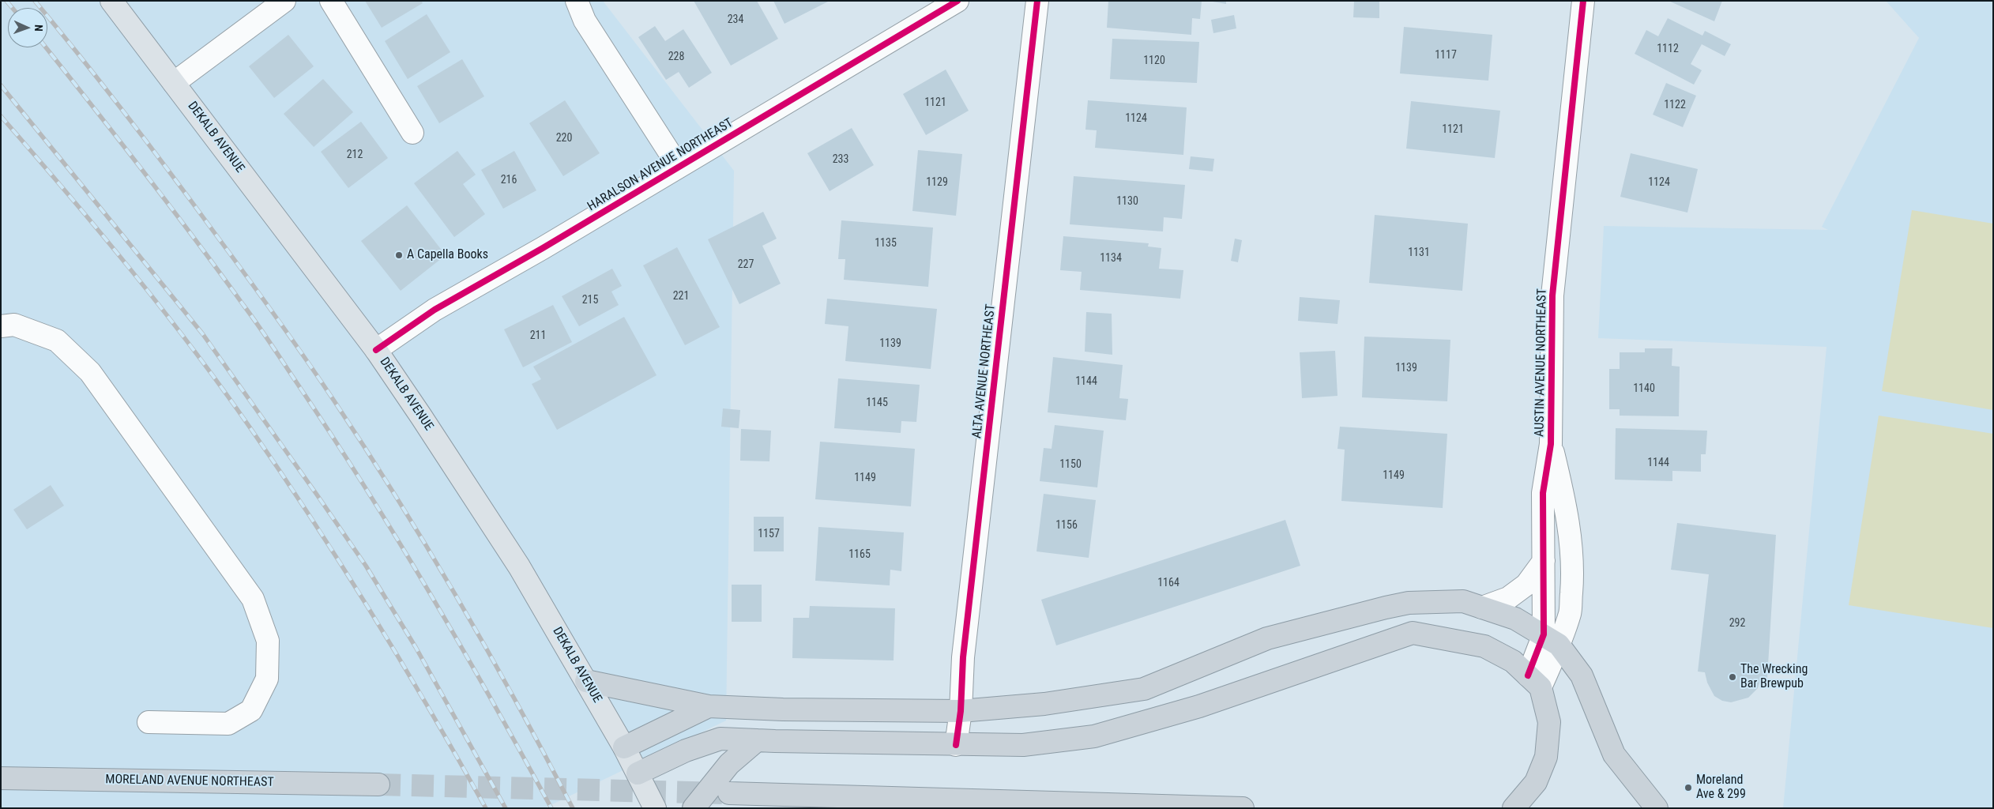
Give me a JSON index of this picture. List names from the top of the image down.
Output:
{
  "streets": {
    "highway": ["MORELAND AVENUE NORTHEAST"],
    "main road": ["DEKALB AVENUE"],
    "street": ["HARALSON AVENUE NORTHEAST", "AUSTIN AVENUE NORTHEAST", "ALTA AVENUE NORTHEAST"]
  },
  "crossings": [
    ["DEKALB AVENUE", "HARALSON AVENUE NORTHEAST"]
  ],
  "places": ["A Capella Books", "The Wrecking Bar Brewpub", "Moreland Ave & 299"],
  "house_numbers": [
    "234",
    "1112",
    "1117",
    "228",
    "1120",
    "1121",
    "1122",
    "1124",
    "1121",
    "220",
    "212",
    "233",
    "216",
    "1129",
    "1124",
    "1130",
    "1135",
    "1131",
    "1134",
    "227",
    "221",
    "215",
    "211",
    "1139",
    "1139",
    "1144",
    "1140",
    "1145",
    "1144",
    "1150",
    "1149",
    "1149",
    "1156",
    "1157",
    "1165",
    "1164",
    "292"
  ],
  "north": "right"
}
